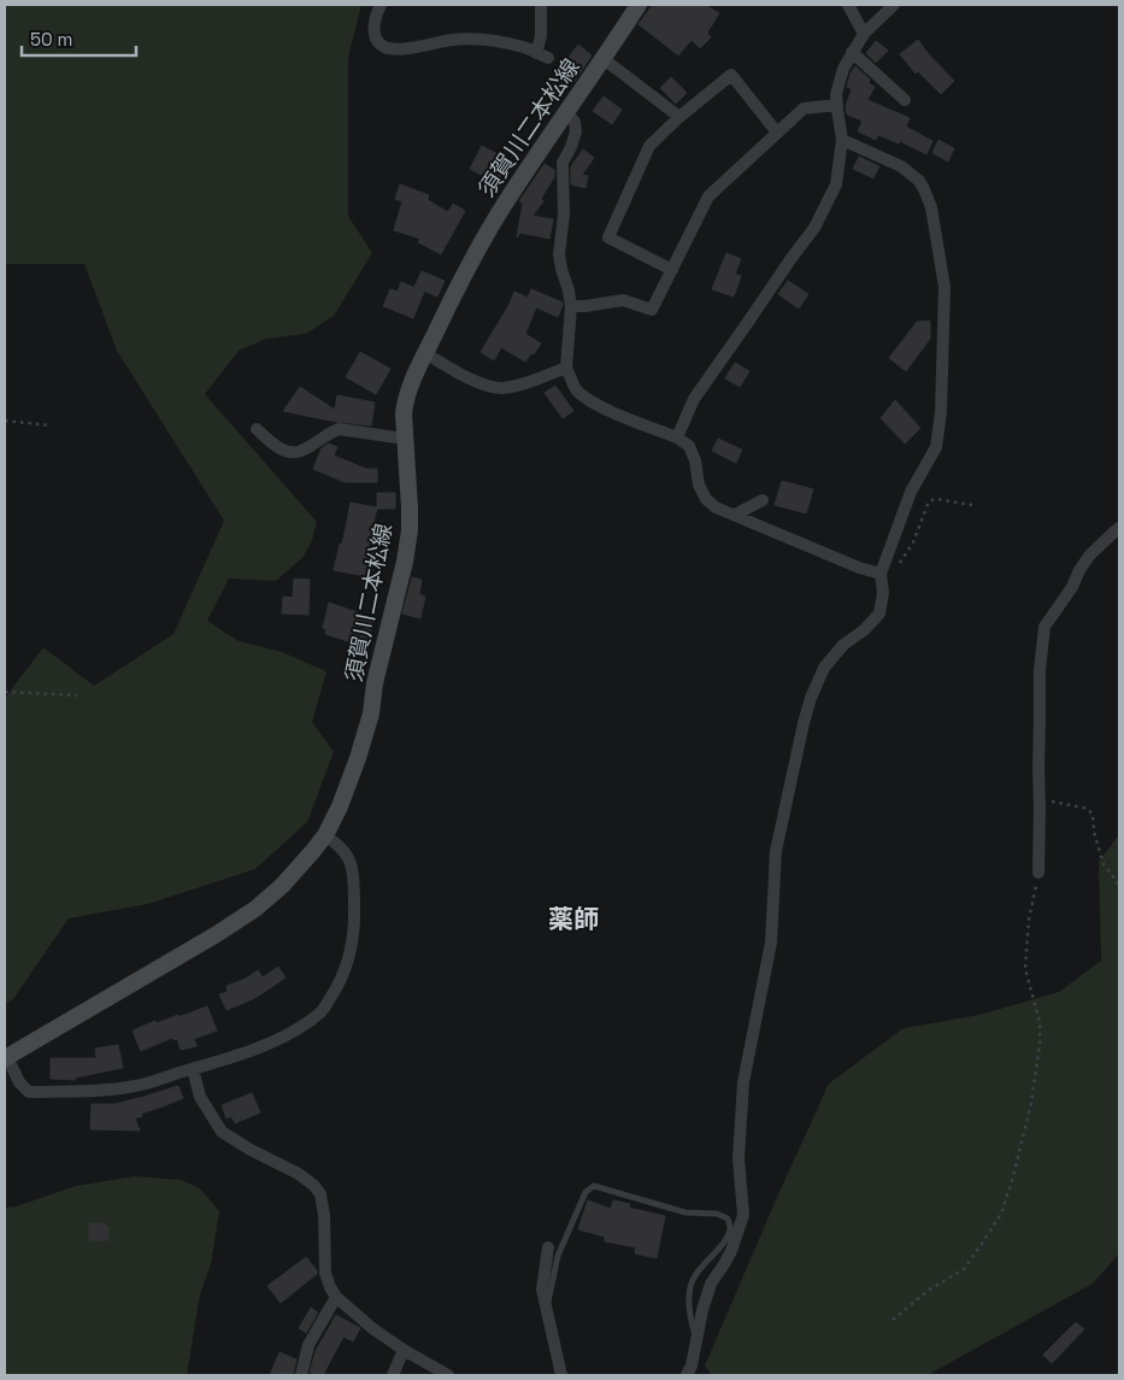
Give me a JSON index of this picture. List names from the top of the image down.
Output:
{
  "streets": {
    "main road": ["須賀川二本松線"]
  },
  "districts": ["薬師"],
  "scale_bar": "50 m"
}
